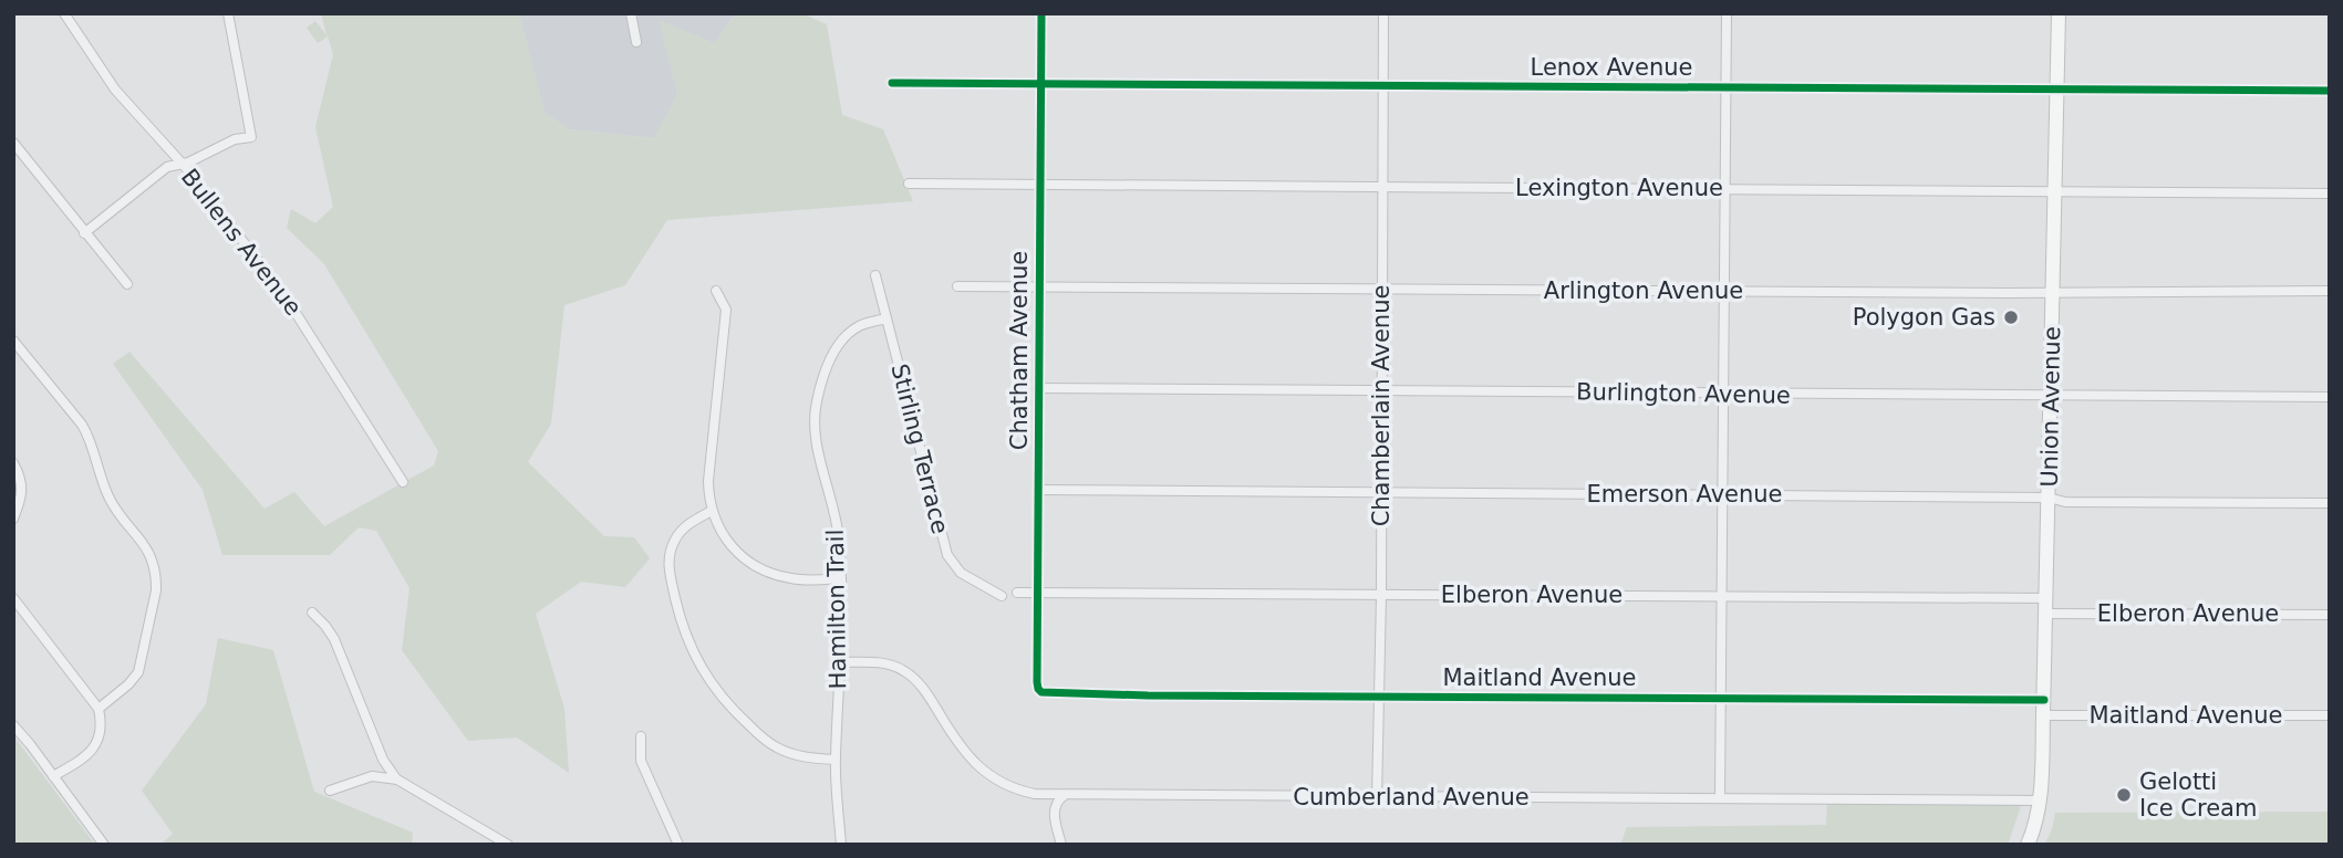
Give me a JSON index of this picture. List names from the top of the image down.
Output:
{
  "streets": {
    "main road": ["Union Avenue"],
    "street": [
      "Lenox Avenue",
      "Lexington Avenue",
      "Bullens Avenue",
      "Arlington Avenue",
      "Chatham Avenue",
      "Burlington Avenue",
      "Chamberlain Avenue",
      "Stirling Terrace",
      "Emerson Avenue",
      "Elberon Avenue",
      "Hamilton Trail",
      "Maitland Avenue",
      "Cumberland Avenue"
    ]
  },
  "crossings": [
    ["Lenox Avenue", "Chatham Avenue"],
    ["Lenox Avenue", "Chamberlain Avenue"],
    ["Lenox Avenue", "Union Avenue"],
    ["Lexington Avenue", "Chatham Avenue"],
    ["Lexington Avenue", "Chamberlain Avenue"],
    ["Lexington Avenue", "Union Avenue"],
    ["Arlington Avenue", "Chatham Avenue"],
    ["Arlington Avenue", "Chamberlain Avenue"],
    ["Arlington Avenue", "Union Avenue"],
    ["Chatham Avenue", "Burlington Avenue"],
    ["Chatham Avenue", "Emerson Avenue"],
    ["Chatham Avenue", "Elberon Avenue"],
    ["Chatham Avenue", "Maitland Avenue"],
    ["Burlington Avenue", "Chamberlain Avenue"],
    ["Burlington Avenue", "Union Avenue"],
    ["Chamberlain Avenue", "Emerson Avenue"],
    ["Chamberlain Avenue", "Elberon Avenue"],
    ["Chamberlain Avenue", "Maitland Avenue"],
    ["Chamberlain Avenue", "Cumberland Avenue"],
    ["Union Avenue", "Emerson Avenue"],
    ["Union Avenue", "Elberon Avenue"],
    ["Union Avenue", "Maitland Avenue"],
    ["Union Avenue", "Cumberland Avenue"],
    ["Stirling Terrace", "Hamilton Trail"],
    ["Hamilton Trail", "Cumberland Avenue"]
  ],
  "places": ["Polygon Gas", "Gelotti Ice Cream"]
}
